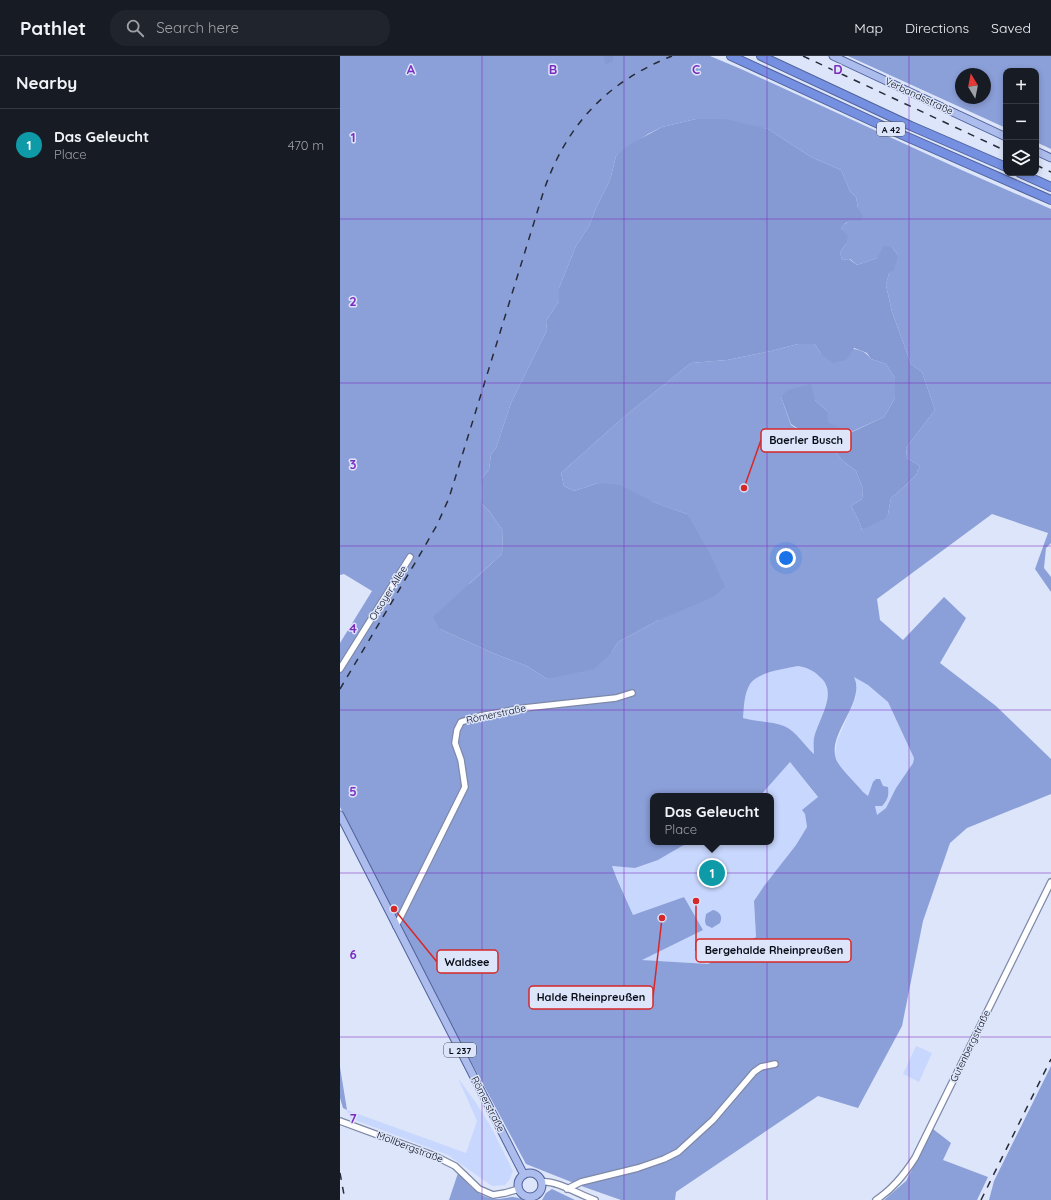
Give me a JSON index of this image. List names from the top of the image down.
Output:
{
  "streets": {
    "highway": ["A 42"],
    "main road": ["Verbandsstraße", "Römerstraße", "L 237"],
    "street": ["Orsoyer Allee", "Gutenbergstraße", "Mollbergstraße"]
  },
  "crossings": [
    ["Römerstraße", "Mollbergstraße"]
  ],
  "places": [
    "Baerler Busch",
    "Bergehalde Rheinpreußen",
    "Waldsee",
    "Halde Rheinpreußen"
  ],
  "north": "top",
  "page": {
    "header": "Pathlet",
    "search": "Search here",
    "nav": ["Map", "Directions", "Saved"],
    "heading": "Nearby",
    "map_buttons": ["+", "−"],
    "list": [
      {
        "mark": "1",
        "name": "Das Geleucht",
        "note": "Place",
        "value": "470 m"
      }
    ],
    "popup": ["Das Geleucht", "Place"],
    "pins": "1"
  },
  "grid": {
    "columns": [
      "A",
      "B",
      "C",
      "D"
    ],
    "rows": [
      "1",
      "2",
      "3",
      "4",
      "5",
      "6",
      "7"
    ]
  }
}
